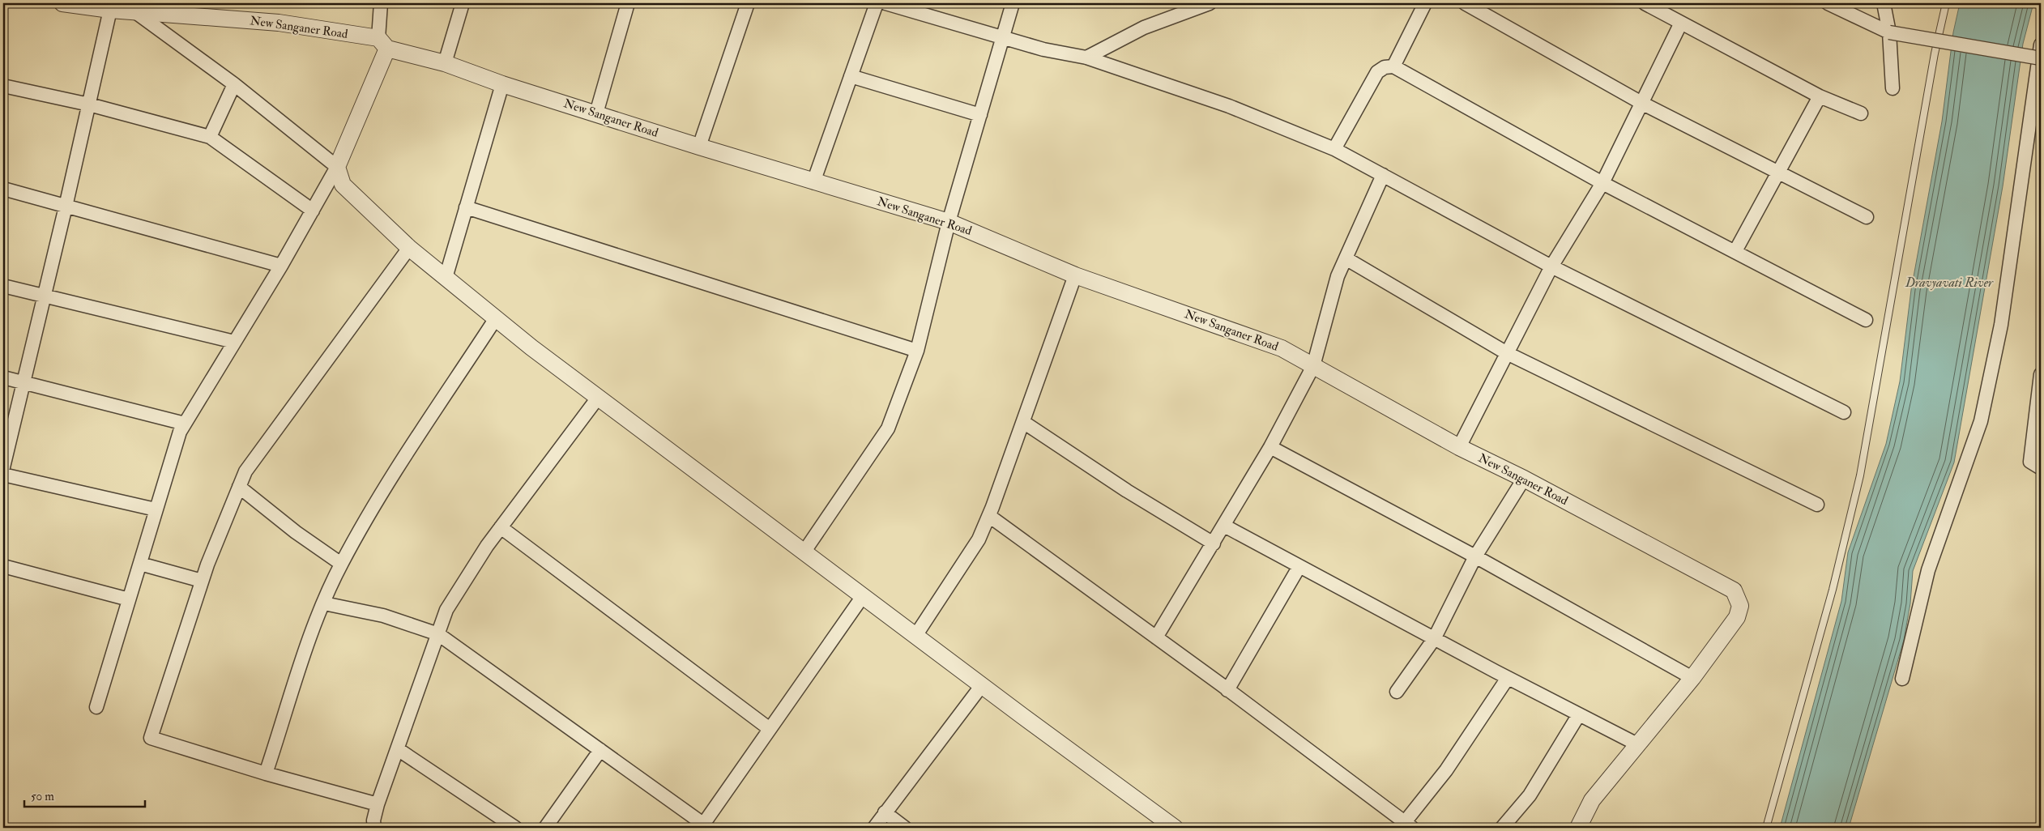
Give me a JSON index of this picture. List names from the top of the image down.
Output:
{
  "streets": {
    "street": ["New Sanganer Road"]
  },
  "water": ["Dravyavati River"],
  "scale_bar": "50 m"
}
